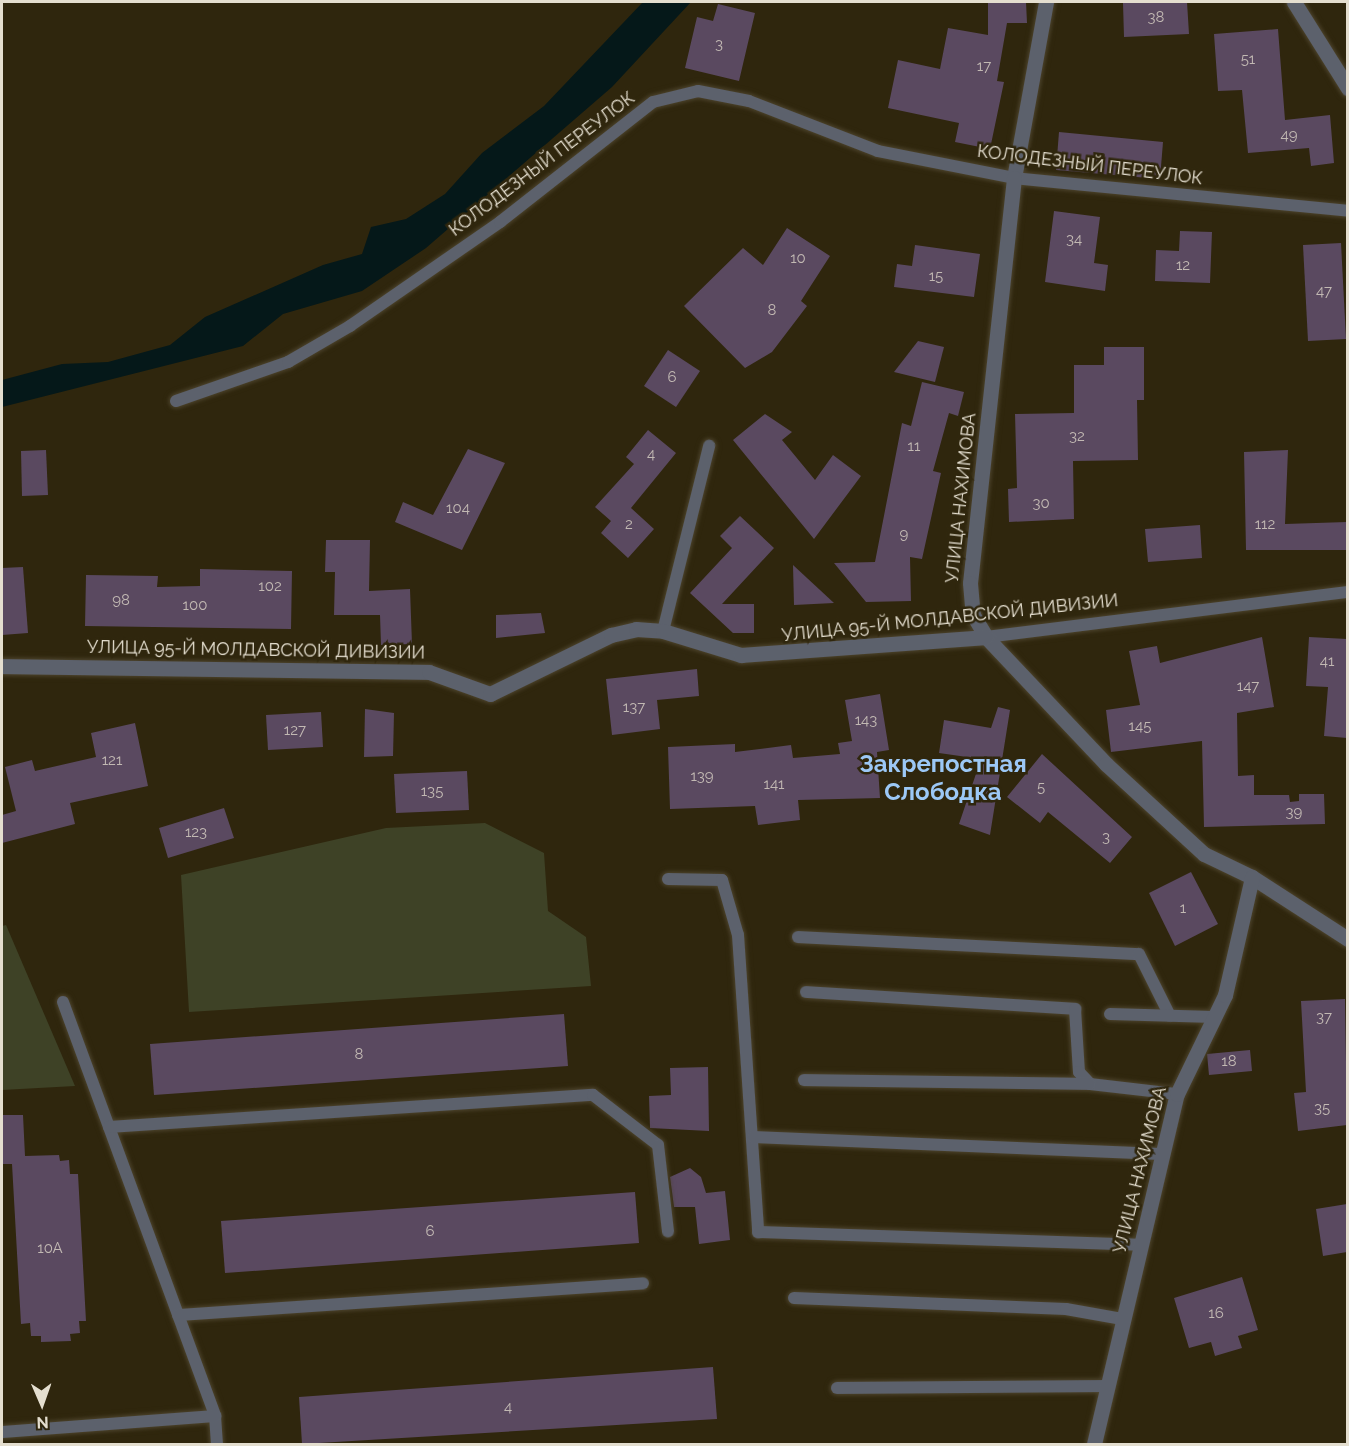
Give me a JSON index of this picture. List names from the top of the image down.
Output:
{
  "streets": {
    "street": ["УЛИЦА НАХИМОВА", "УЛИЦА 95-Й МОЛДАВСКОЙ ДИВИЗИИ"],
    "lane": ["КОЛОДЕЗНЫЙ ПЕРЕУЛОК"]
  },
  "crossings": [
    ["КОЛОДЕЗНЫЙ ПЕРЕУЛОК", "УЛИЦА НАХИМОВА"],
    ["УЛИЦА НАХИМОВА", "УЛИЦА 95-Й МОЛДАВСКОЙ ДИВИЗИИ"]
  ],
  "districts": ["Закрепостная Слободка"],
  "house_numbers": [
    "38",
    "3",
    "51",
    "17",
    "49",
    "34",
    "10",
    "12",
    "15",
    "47",
    "8",
    "6",
    "32",
    "11",
    "4",
    "30",
    "104",
    "2",
    "112",
    "9",
    "102",
    "98",
    "100",
    "41",
    "147",
    "137",
    "143",
    "145",
    "127",
    "121",
    "139",
    "141",
    "5",
    "135",
    "39",
    "123",
    "3",
    "1",
    "37",
    "8",
    "18",
    "35",
    "6",
    "10А",
    "16",
    "4"
  ],
  "north": "bottom"
}
